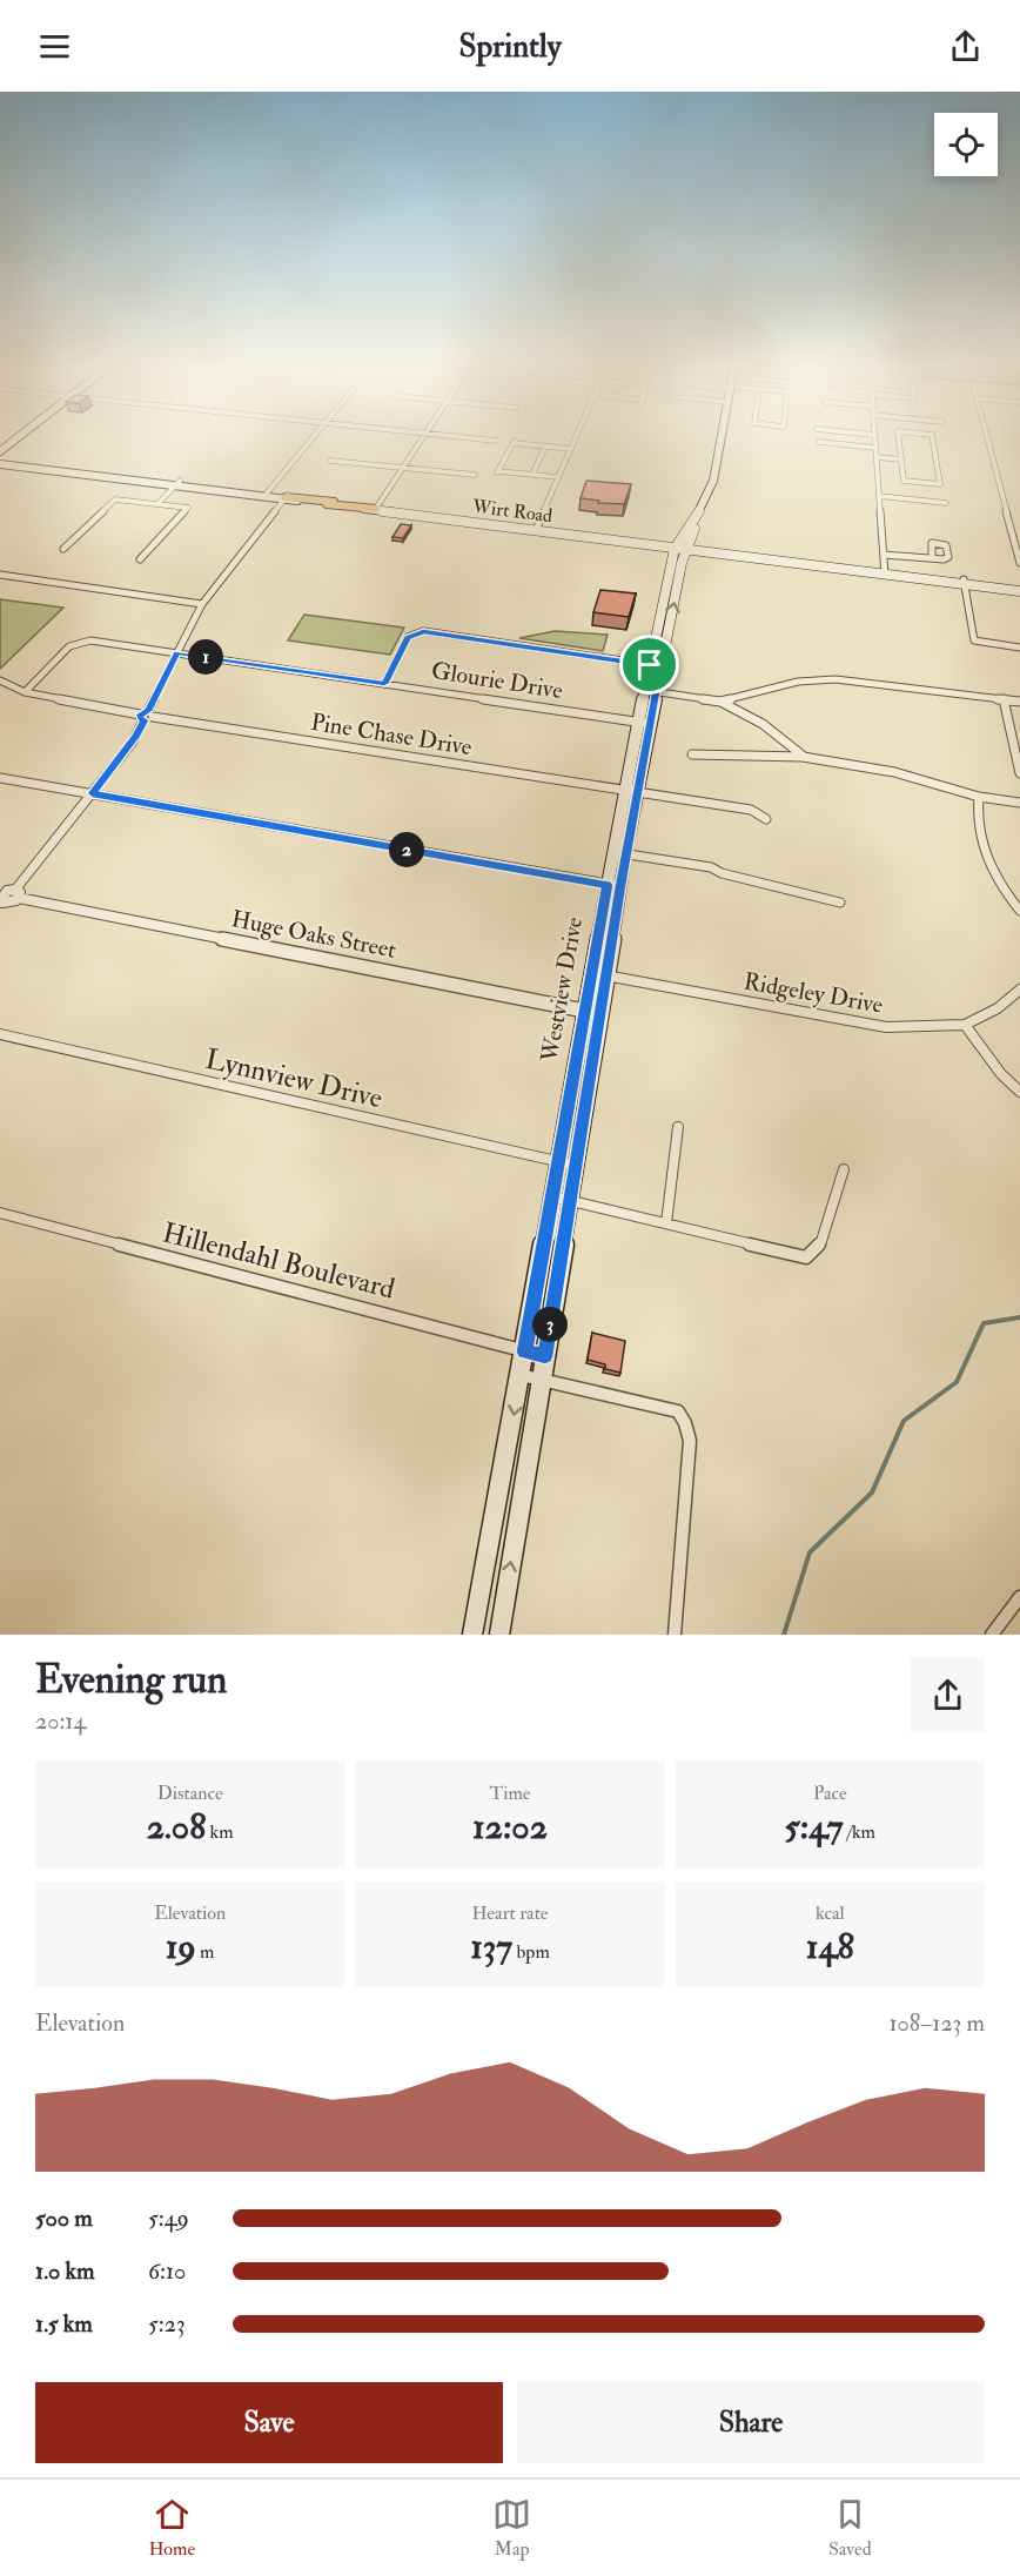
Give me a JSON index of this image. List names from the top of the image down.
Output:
{
  "streets": {
    "main road": ["Wirt Road", "Westview Drive"],
    "street": [
      "Glourie Drive",
      "Pine Chase Drive",
      "Huge Oaks Street",
      "Ridgeley Drive",
      "Lynnview Drive",
      "Hillendahl Boulevard"
    ]
  },
  "crossings": [
    ["Wirt Road", "Westview Drive"],
    ["Glourie Drive", "Westview Drive"],
    ["Pine Chase Drive", "Westview Drive"],
    ["Huge Oaks Street", "Westview Drive"],
    ["Westview Drive", "Ridgeley Drive"],
    ["Westview Drive", "Lynnview Drive"],
    ["Westview Drive", "Hillendahl Boulevard"]
  ],
  "page": {
    "header": "Sprintly",
    "pins": ["1", "2", "3"],
    "heading": ["Evening run", "20:14"],
    "stats": [
      ["Distance", "2.08 km"],
      ["Time", "12:02"],
      ["Pace", "5:47 /km"],
      ["Elevation", "19 m"],
      ["Heart rate", "137 bpm"],
      ["kcal", "148"]
    ],
    "chart": ["Elevation", "108–123 m"],
    "list": [
      {
        "name": "500 m",
        "note": "5:49"
      },
      {
        "name": "1.0 km",
        "note": "6:10"
      },
      {
        "name": "1.5 km",
        "note": "5:23"
      }
    ],
    "buttons": ["Save", "Share"],
    "tabs": ["Home", "Map", "Saved"]
  }
}
